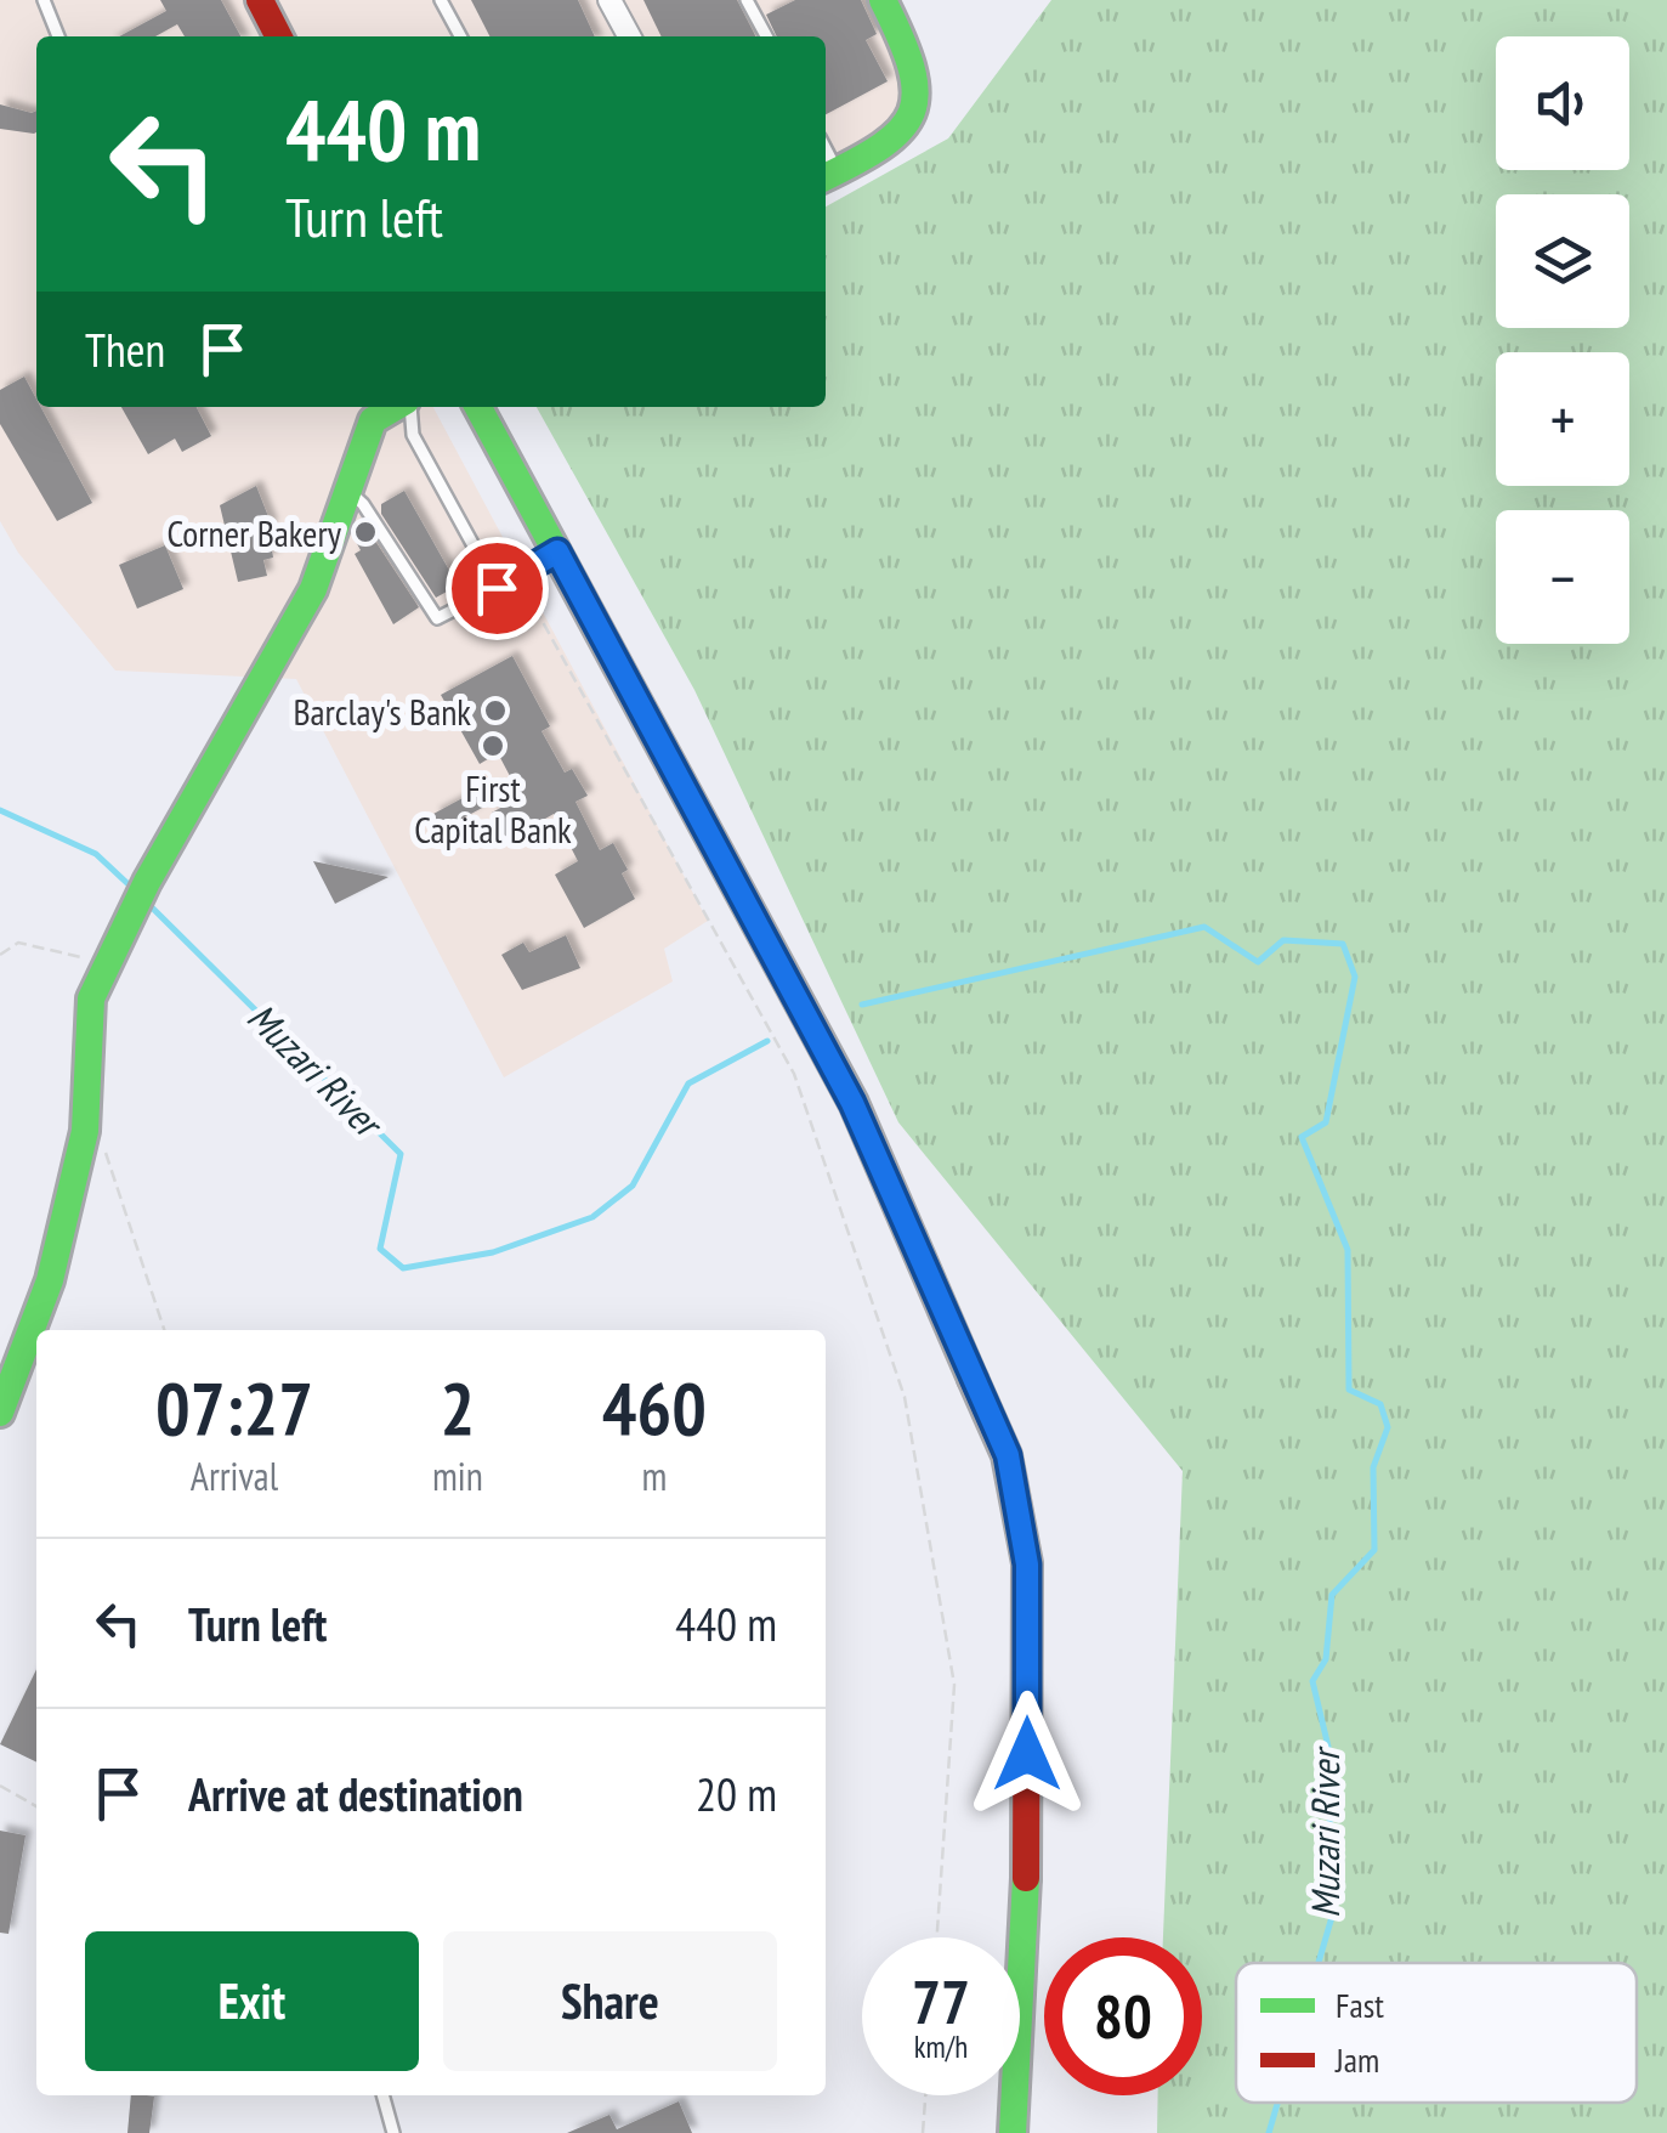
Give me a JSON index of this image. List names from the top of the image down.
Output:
{
  "water": ["Muzari River"],
  "places": ["Corner Bakery", "Barclay's Bank", "First Capital Bank"],
  "legend": ["Fast", "Jam"],
  "page": {
    "map_buttons": ["+", "−"],
    "turn": ["440 m", "Turn left"],
    "then": "Then",
    "eta": [
      "07:27",
      "Arrival",
      "2",
      "min",
      "460",
      "m"
    ],
    "list": [
      {
        "name": "Turn left",
        "value": "440 m"
      },
      {
        "name": "Arrive at destination",
        "value": "20 m"
      }
    ],
    "buttons": ["Exit", "Share"],
    "speed": "77 km/h",
    "limit": "80"
  }
}
